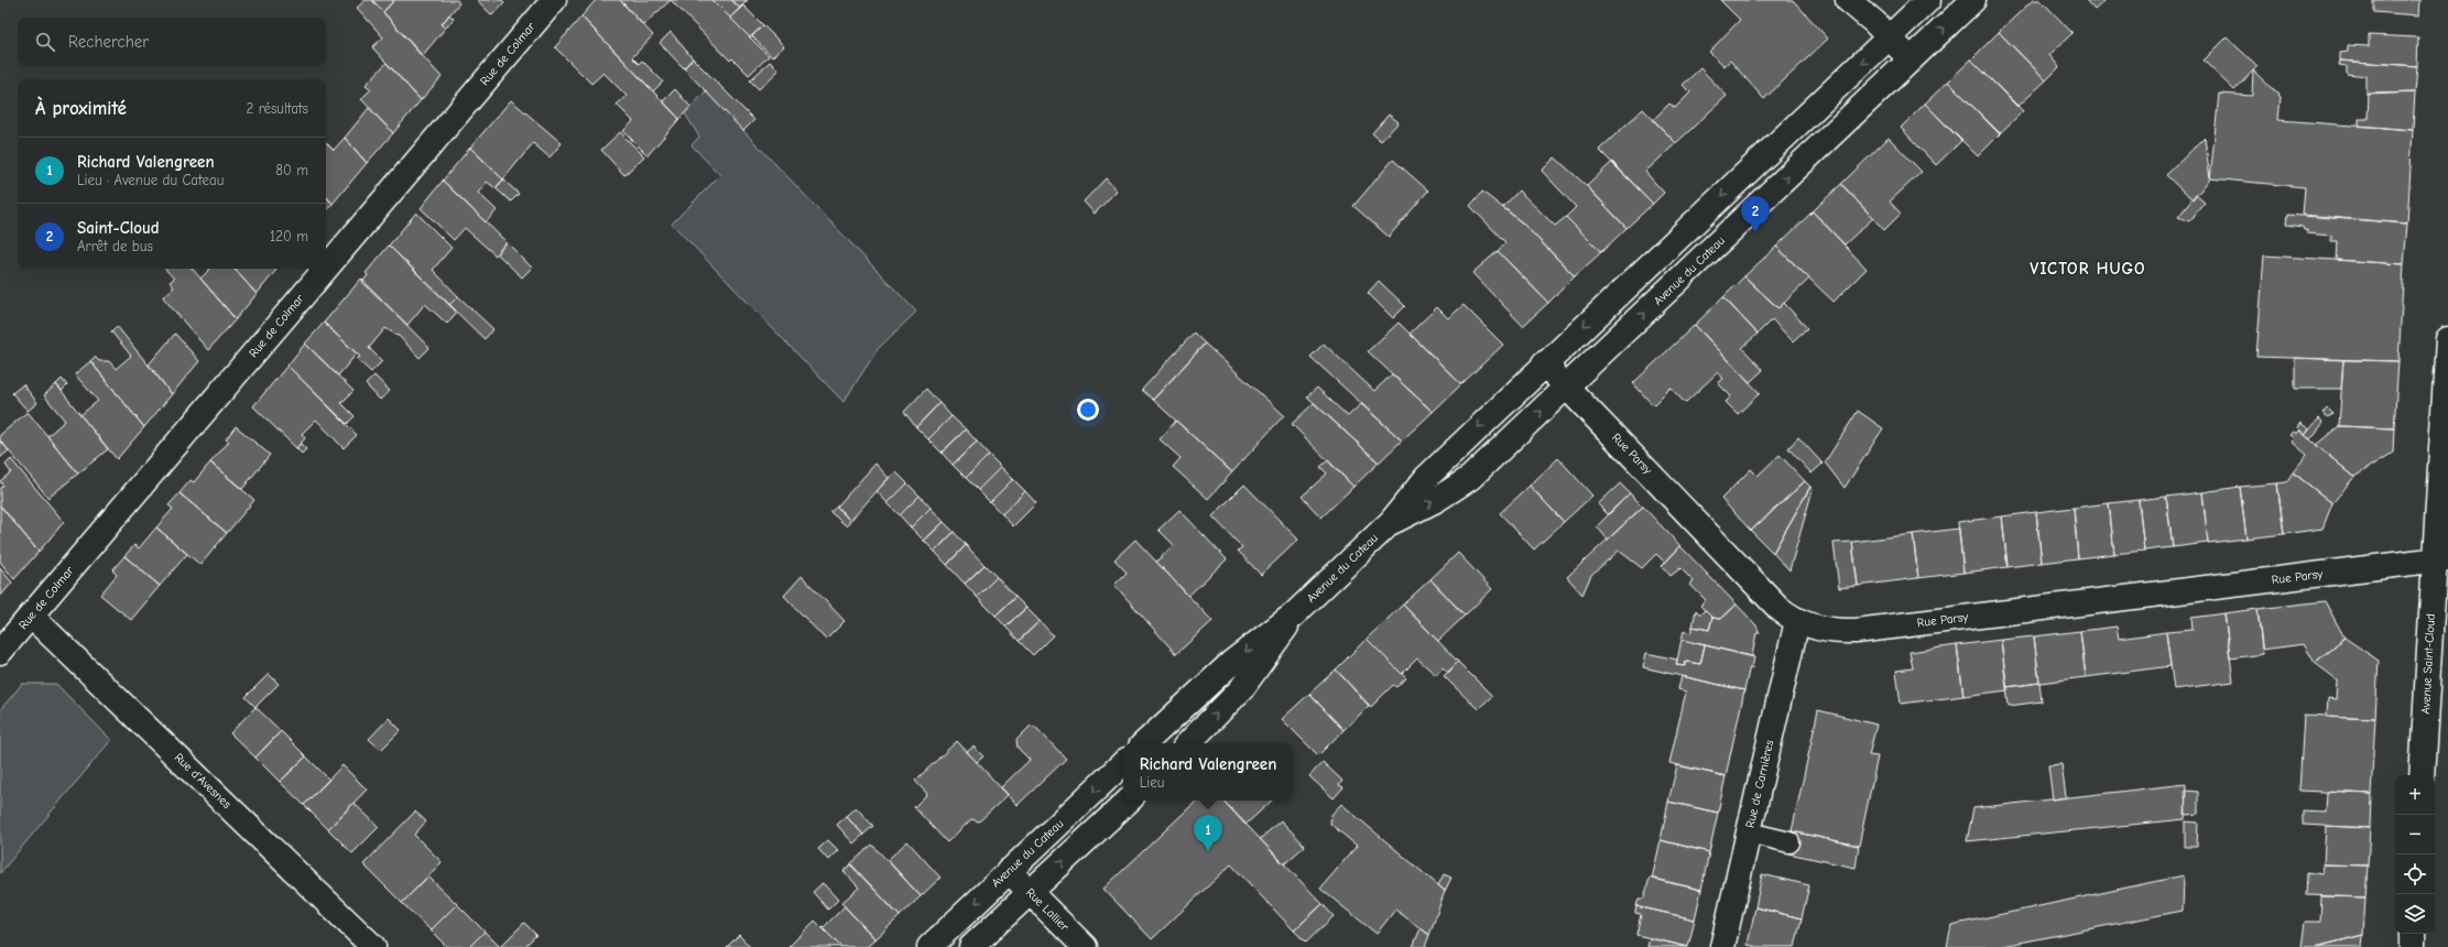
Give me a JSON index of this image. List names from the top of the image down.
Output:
{
  "streets": {
    "street": [
      "Rue de Colmar",
      "Avenue du Cateau",
      "Rue Parsy",
      "Avenue Saint-Cloud",
      "Rue d'Avesnes",
      "Rue de Carnières",
      "Rue Lallier"
    ]
  },
  "crossings": [
    ["Rue de Colmar", "Rue d'Avesnes"],
    ["Avenue du Cateau", "Rue Parsy"],
    ["Avenue du Cateau", "Rue Lallier"],
    ["Rue Parsy", "Avenue Saint-Cloud"],
    ["Rue Parsy", "Rue de Carnières"]
  ],
  "districts": ["VICTOR HUGO"],
  "page": {
    "search": "Rechercher",
    "heading": ["À proximité", "2 résultats"],
    "list": [
      {
        "mark": "1",
        "name": "Richard Valengreen",
        "note": "Lieu · Avenue du Cateau",
        "value": "80 m"
      },
      {
        "mark": "2",
        "name": "Saint-Cloud",
        "note": "Arrêt de bus",
        "value": "120 m"
      }
    ],
    "pins": ["2", "1"],
    "popup": ["Richard Valengreen", "Lieu"],
    "map_buttons": ["+", "−"]
  }
}
